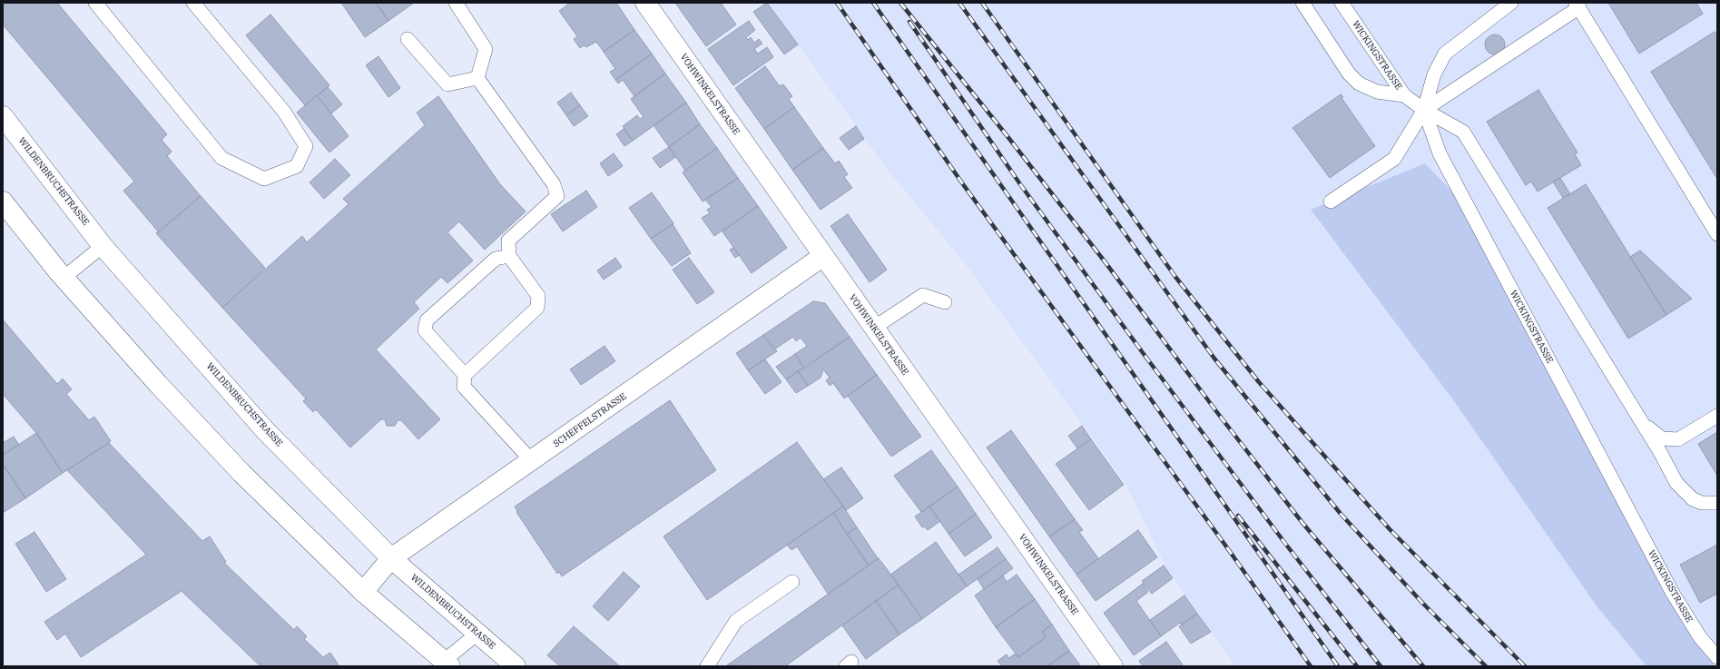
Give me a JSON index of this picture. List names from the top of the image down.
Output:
{
  "streets": {
    "main road": ["VOHWINKELSTRASSE", "WILDENBRUCHSTRASSE", "SCHEFFELSTRASSE"],
    "lane": ["WICKINGSTRASSE"]
  },
  "crossings": [
    ["VOHWINKELSTRASSE", "SCHEFFELSTRASSE"],
    ["WILDENBRUCHSTRASSE", "SCHEFFELSTRASSE"]
  ]
}
